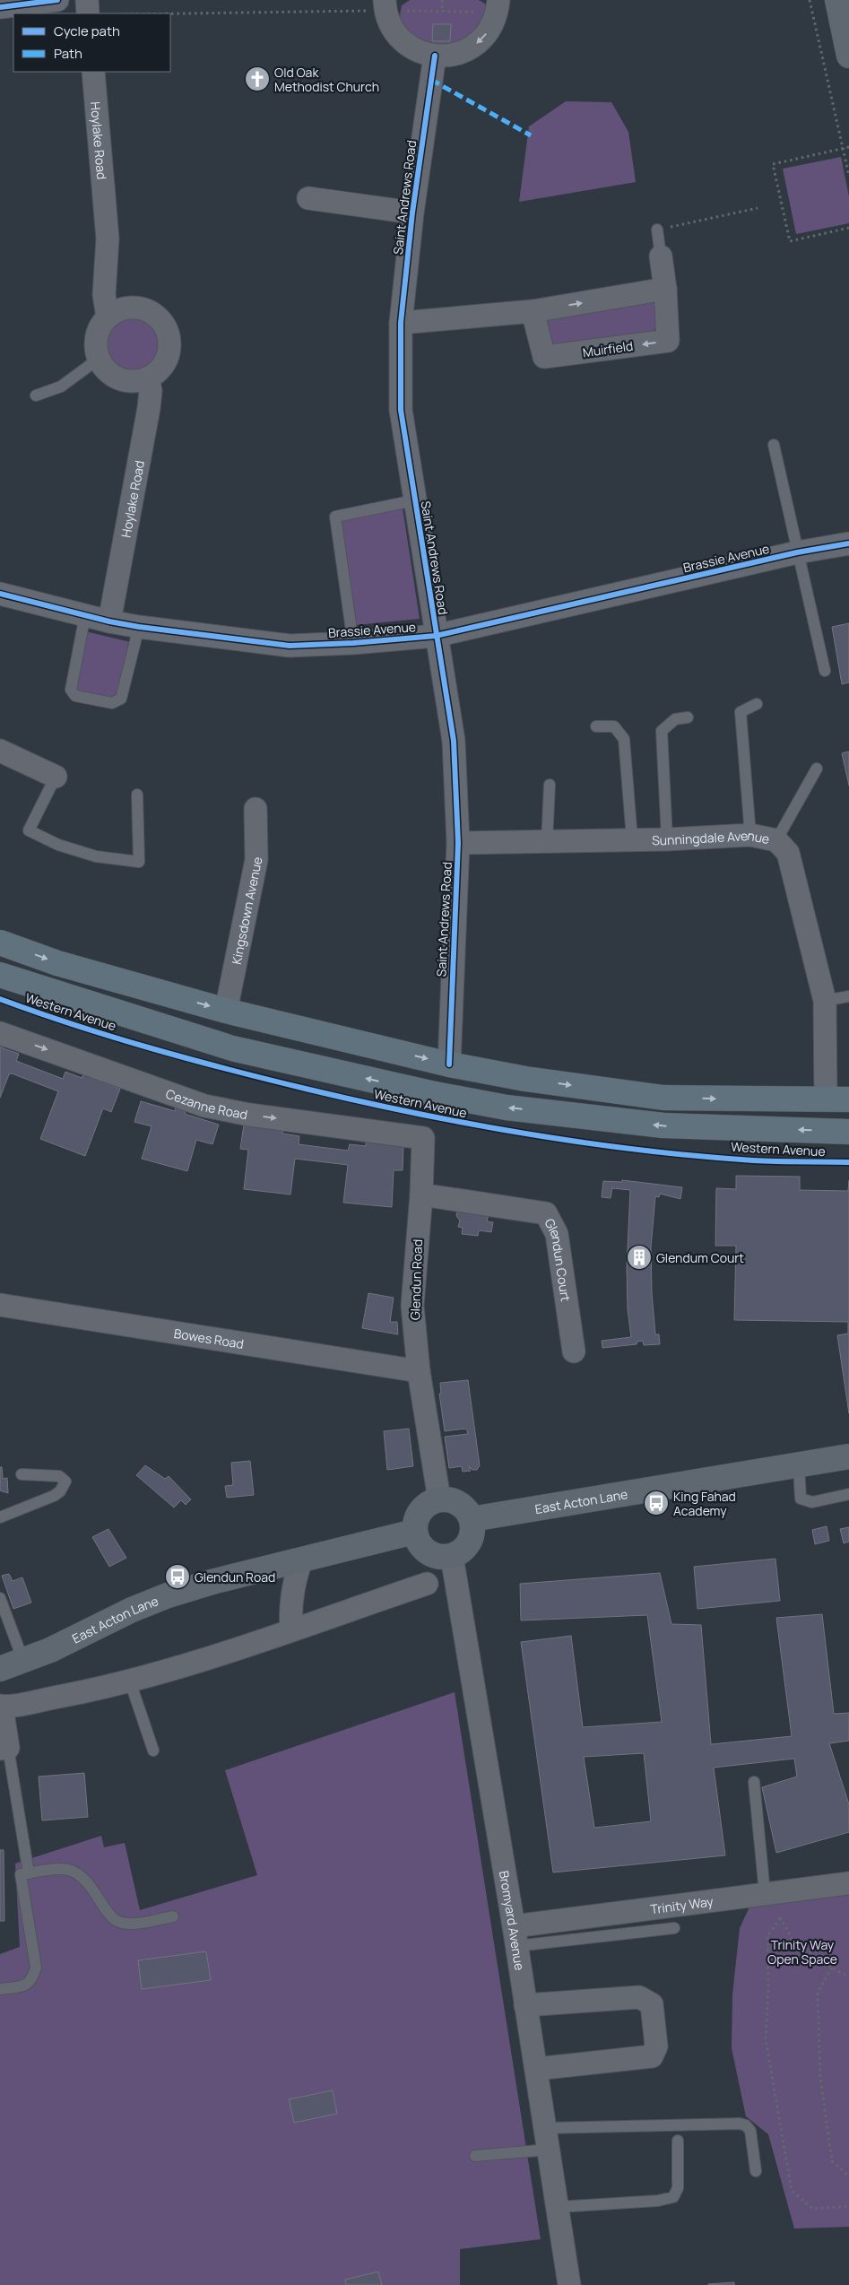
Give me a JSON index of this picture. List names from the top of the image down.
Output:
{
  "streets": {
    "highway": ["Western Avenue"],
    "street": [
      "Hoylake Road",
      "Saint Andrews Road",
      "Muirfield",
      "Brassie Avenue",
      "Sunningdale Avenue",
      "Kingsdown Avenue",
      "Cezanne Road",
      "Glendun Court",
      "Glendun Road",
      "Bowes Road",
      "East Acton Lane",
      "Trinity Way",
      "Bromyard Avenue"
    ]
  },
  "crossings": [
    ["Hoylake Road", "Brassie Avenue"],
    ["Saint Andrews Road", "Brassie Avenue"],
    ["Saint Andrews Road", "Sunningdale Avenue"],
    ["Cezanne Road", "Glendun Road"],
    ["Glendun Court", "Glendun Road"],
    ["Glendun Road", "Bowes Road"],
    ["Glendun Road", "East Acton Lane"],
    ["Glendun Road", "Bromyard Avenue"],
    ["East Acton Lane", "Bromyard Avenue"],
    ["Trinity Way", "Bromyard Avenue"]
  ],
  "one_way": ["Cezanne Road"],
  "parks": ["Trinity Way Open Space"],
  "places": {
    "church": ["Old Oak Methodist Church"],
    "building": ["Glendum Court"],
    "bus stop": ["King Fahad Academy", "Glendun Road"]
  },
  "legend": ["Cycle path", "Path"]
}
